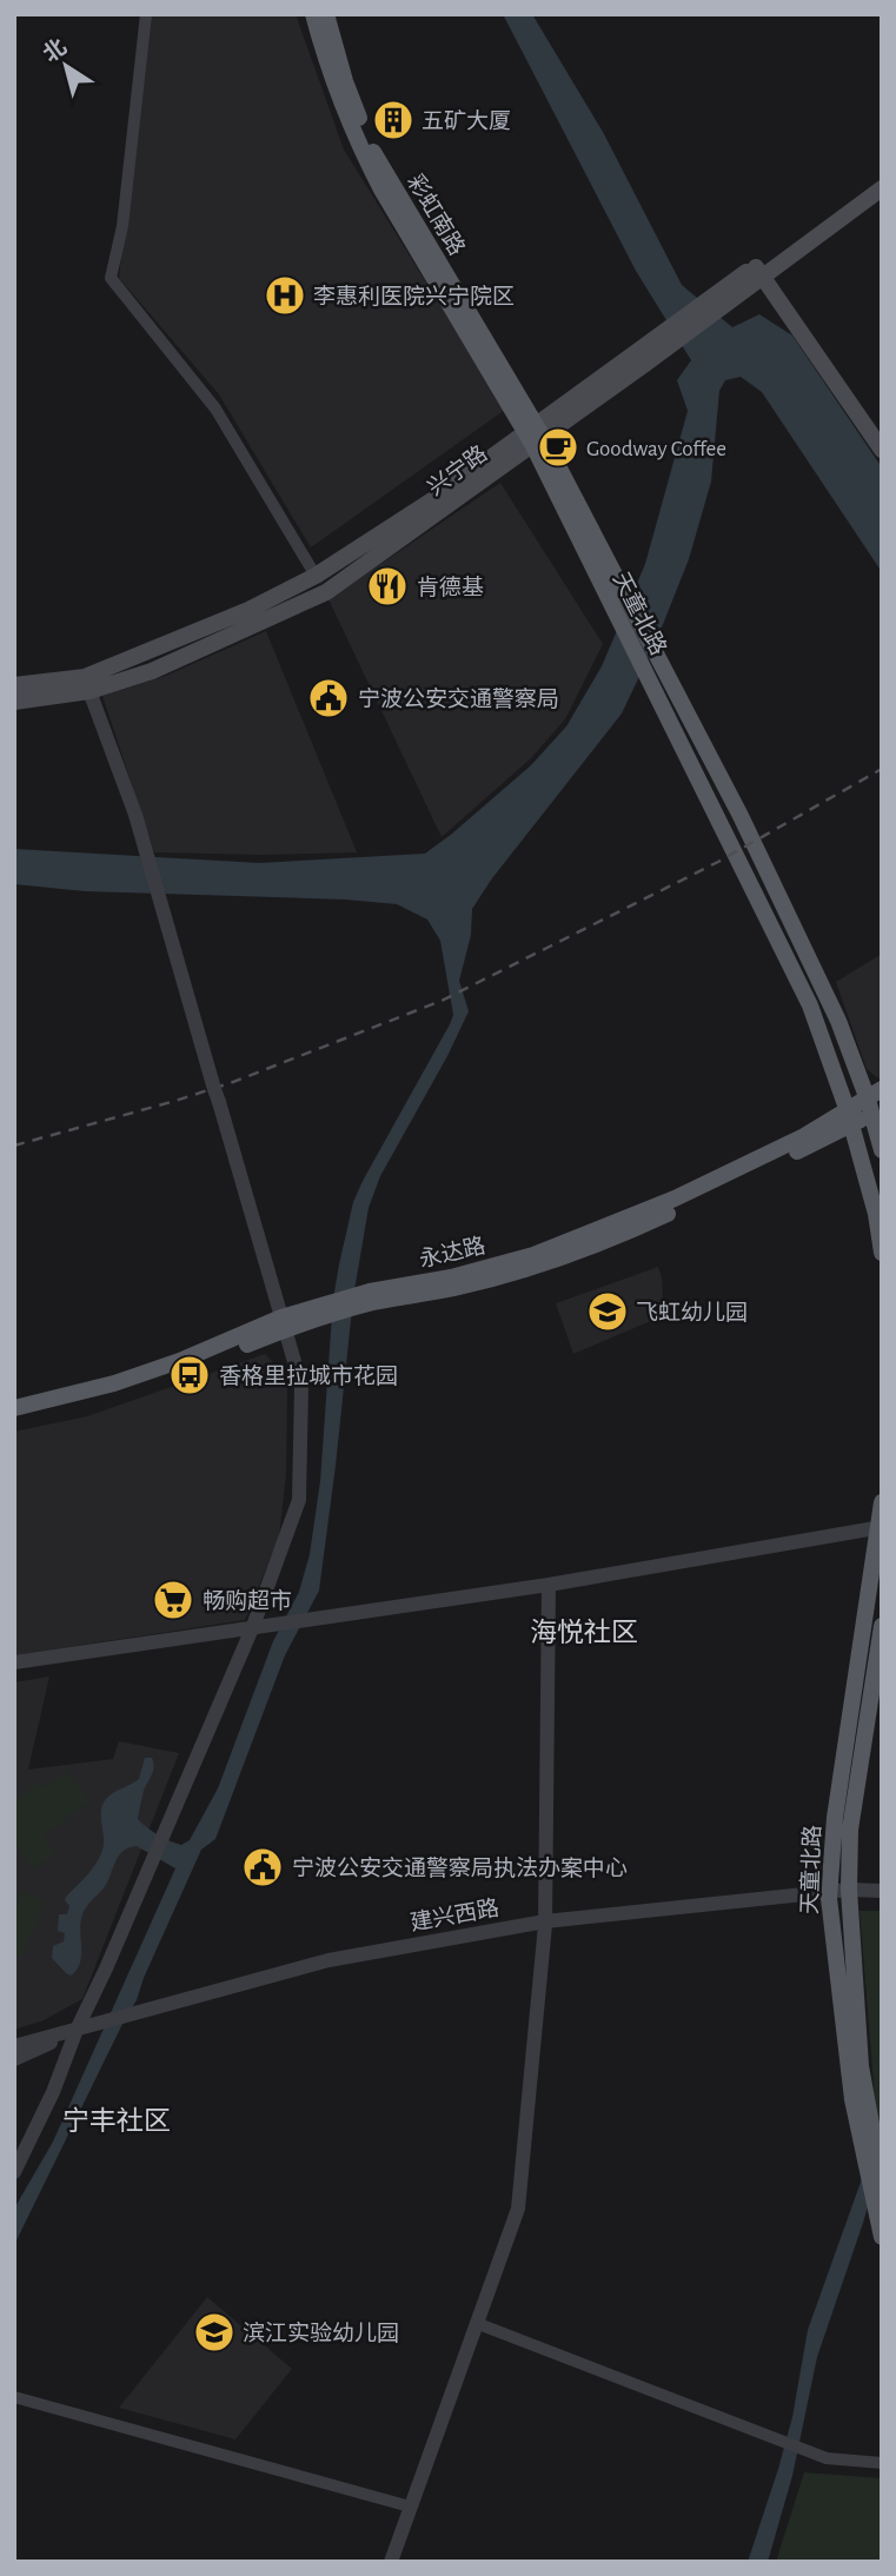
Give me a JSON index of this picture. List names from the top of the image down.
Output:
{
  "streets": {
    "main road": [
      "彩虹南路",
      "兴宁路",
      "天童北路",
      "永达路"
    ],
    "street": ["建兴西路"]
  },
  "crossings": [
    ["彩虹南路", "兴宁路"],
    ["彩虹南路", "天童北路"],
    ["兴宁路", "天童北路"],
    ["天童北路", "永达路"],
    ["天童北路", "建兴西路"]
  ],
  "districts": ["海悦社区", "宁丰社区"],
  "places": {
    "building": ["五矿大厦"],
    "hospital": ["李惠利医院兴宁院区"],
    "cafe": ["Goodway Coffee"],
    "restaurant": ["肯德基"],
    "public building": ["宁波公安交通警察局", "宁波公安交通警察局执法办案中心"],
    "school or university": ["飞虹幼儿园", "滨江实验幼儿园"],
    "bus stop": ["香格里拉城市花园"],
    "supermarket": ["畅购超市"]
  },
  "north": "top left"
}
